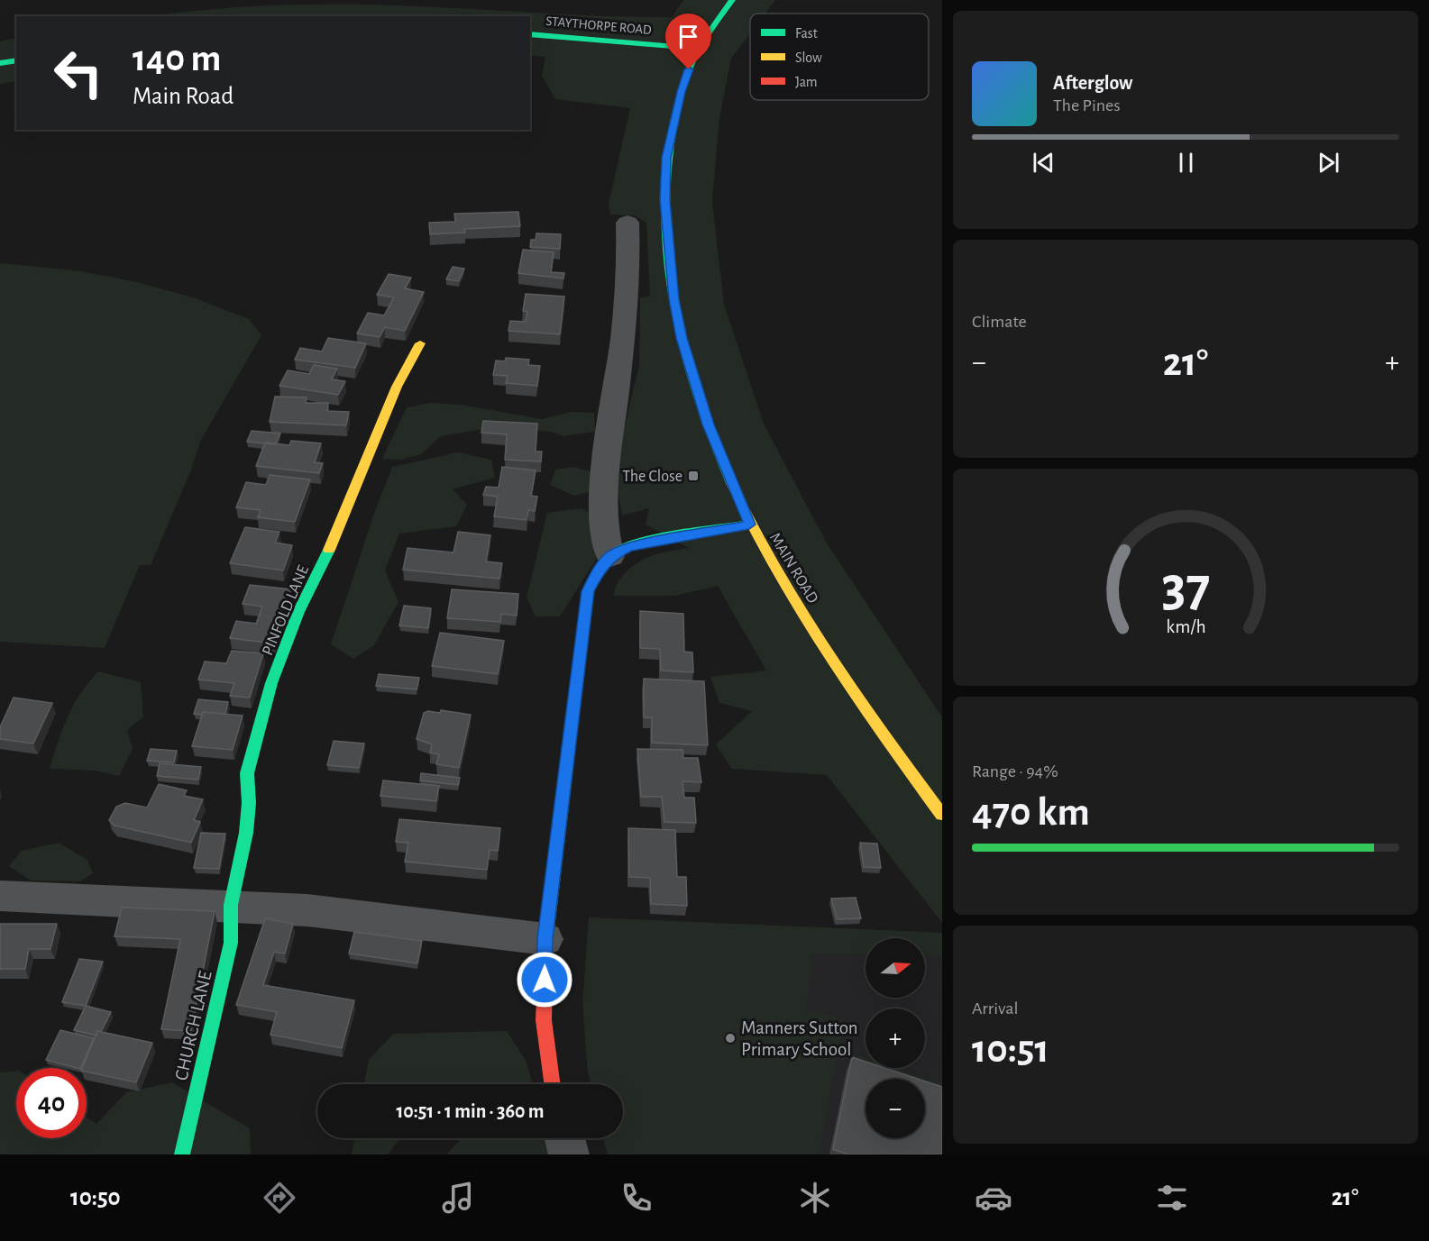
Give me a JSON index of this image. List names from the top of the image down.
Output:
{
  "streets": {
    "main road": [
      "STAYTHORPE ROAD",
      "MAIN ROAD",
      "PINFOLD LANE",
      "CHURCH LANE"
    ]
  },
  "crossings": [
    ["STAYTHORPE ROAD", "MAIN ROAD"],
    ["PINFOLD LANE", "CHURCH LANE"]
  ],
  "places": {
    "transit": ["The Close"],
    "other": ["Manners Sutton Primary School"]
  },
  "legend": ["Fast", "Slow", "Jam"],
  "north": "right",
  "page": {
    "turn": ["140 m", "Main Road"],
    "song": ["Afterglow", "The Pines"],
    "tile": [
      "Climate",
      ["Range · 94%", "470 km"],
      ["Arrival", "10:51"]
    ],
    "heat": ["−", "21°", "+"],
    "map_buttons": ["+", "−"],
    "limit": "40",
    "trip": "10:51 · 1 min · 360 m",
    "tabs": ["10:50", "21°"],
    "gauge": ["37", "km/h"]
  }
}
